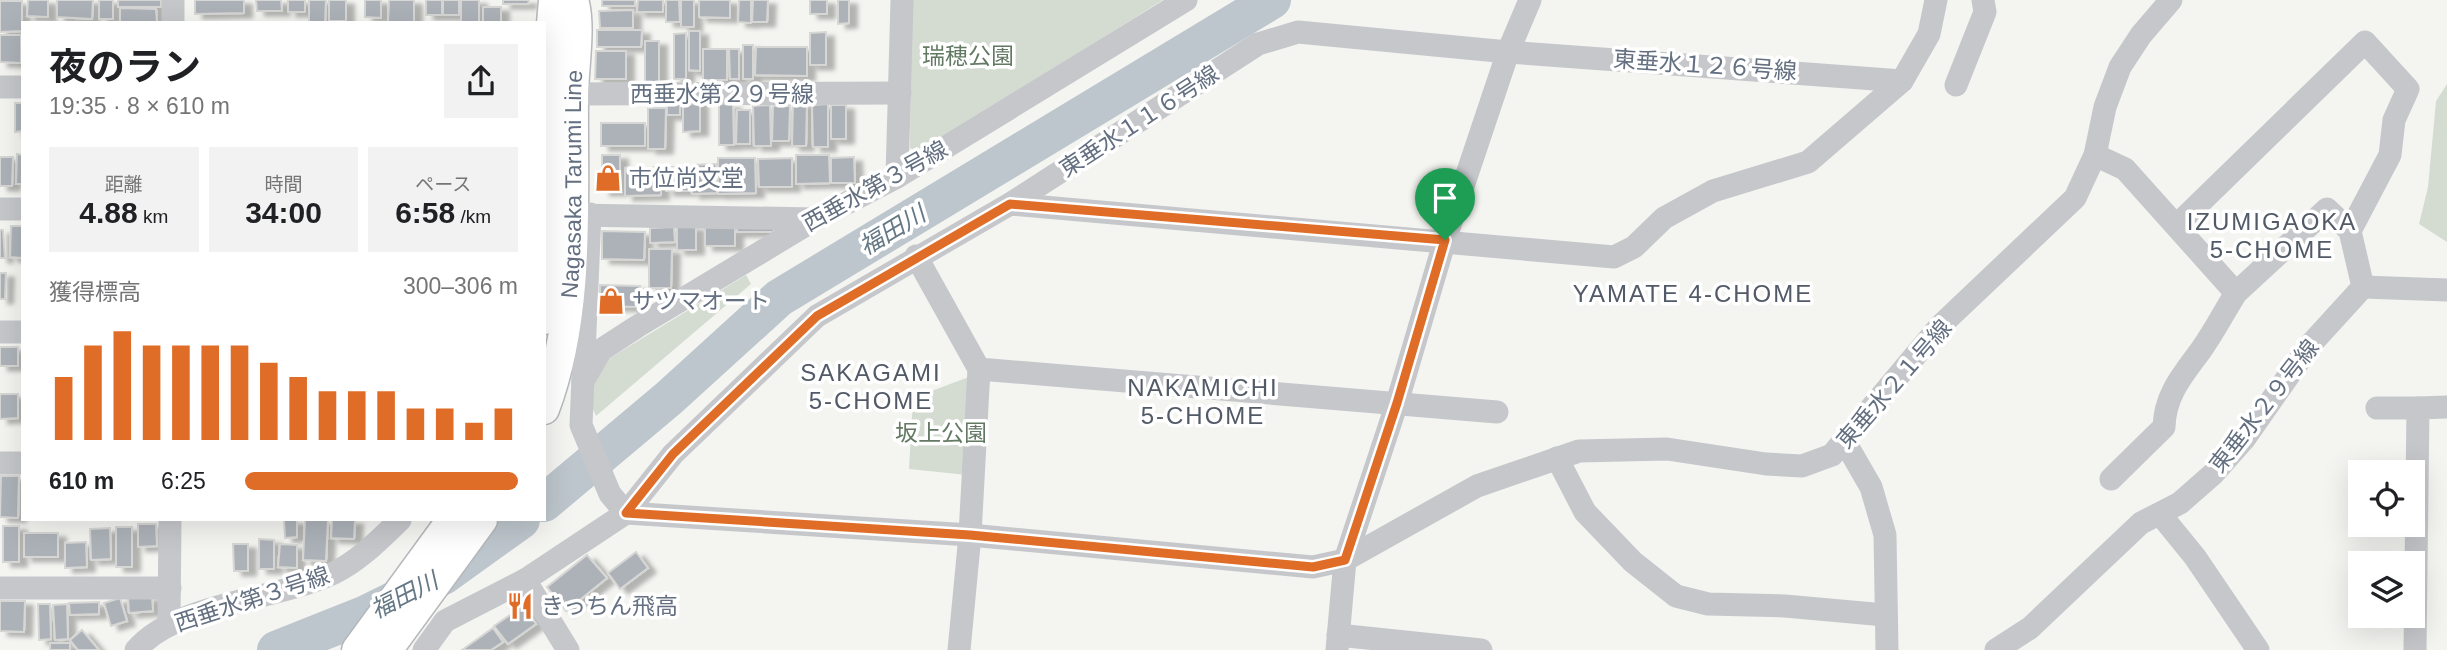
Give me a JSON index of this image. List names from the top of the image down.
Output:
{
  "streets": {
    "main road": ["Nagasaka Tarumi Line"],
    "street": [
      "東垂水１２６号線",
      "西垂水第２９号線",
      "東垂水１１６号線",
      "西垂水第３号線",
      "東垂水２１号線",
      "東垂水２９号線"
    ]
  },
  "crossings": [
    ["東垂水１２６号線", "東垂水１１６号線"],
    ["西垂水第２９号線", "Nagasaka Tarumi Line"],
    ["東垂水１１６号線", "東垂水２１号線"]
  ],
  "districts": [
    "IZUMIGAOKA 5-CHOME",
    "YAMATE 4-CHOME",
    "SAKAGAMI 5-CHOME",
    "NAKAMICHI 5-CHOME"
  ],
  "water": ["福田川"],
  "parks": ["瑞穂公園", "坂上公園"],
  "places": {
    "shop": ["市位尚文堂", "サツマオート"],
    "restaurant": ["きっちん飛高"]
  },
  "page": {
    "heading": ["夜のラン", "19:35 · 8 × 610 m"],
    "stats": [
      ["距離", "4.88 km"],
      ["時間", "34:00"],
      ["ペース", "6:58 /km"]
    ],
    "chart": ["獲得標高", "300–306 m"],
    "list": [
      {
        "name": "610 m",
        "note": "6:25"
      }
    ]
  }
}
